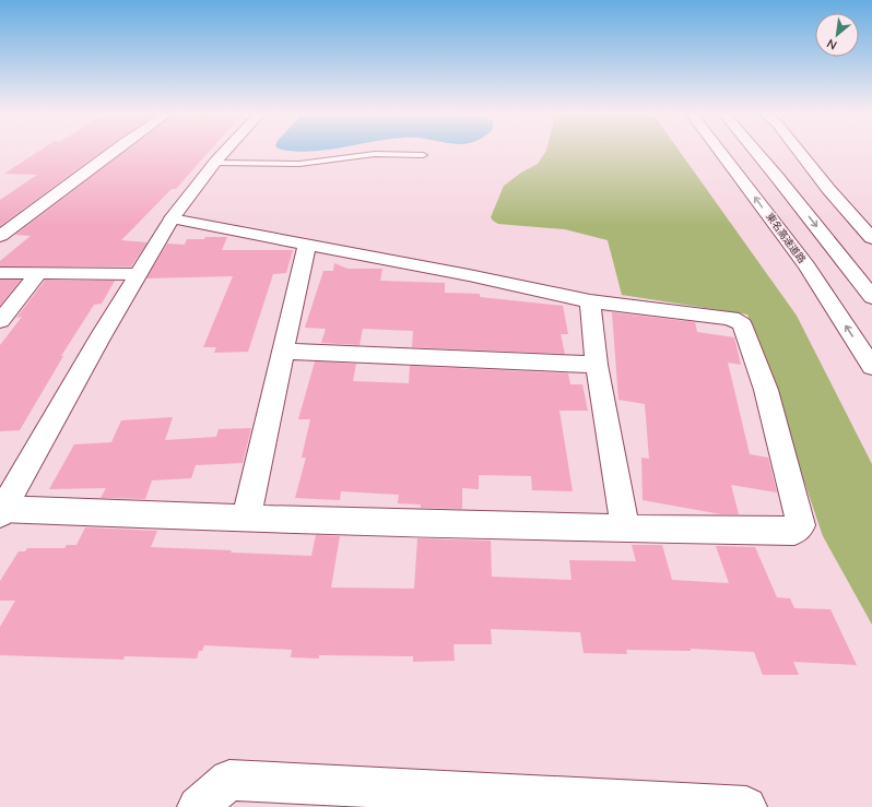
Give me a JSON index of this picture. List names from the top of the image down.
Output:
{
  "streets": {
    "main road": ["東名高速道路"]
  },
  "north": "bottom left"
}
